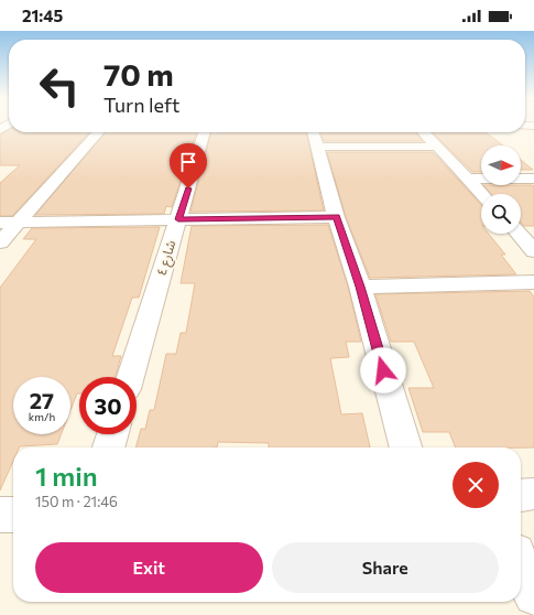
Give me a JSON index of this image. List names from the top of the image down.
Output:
{
  "streets": {
    "street": ["شارع ٤"]
  },
  "north": "right",
  "page": {
    "status": "21:45",
    "turn": ["70 m", "Turn left"],
    "speed": "27 km/h",
    "limit": "30",
    "heading": ["1 min", "150 m · 21:46"],
    "buttons": ["Exit", "Share"]
  }
}
